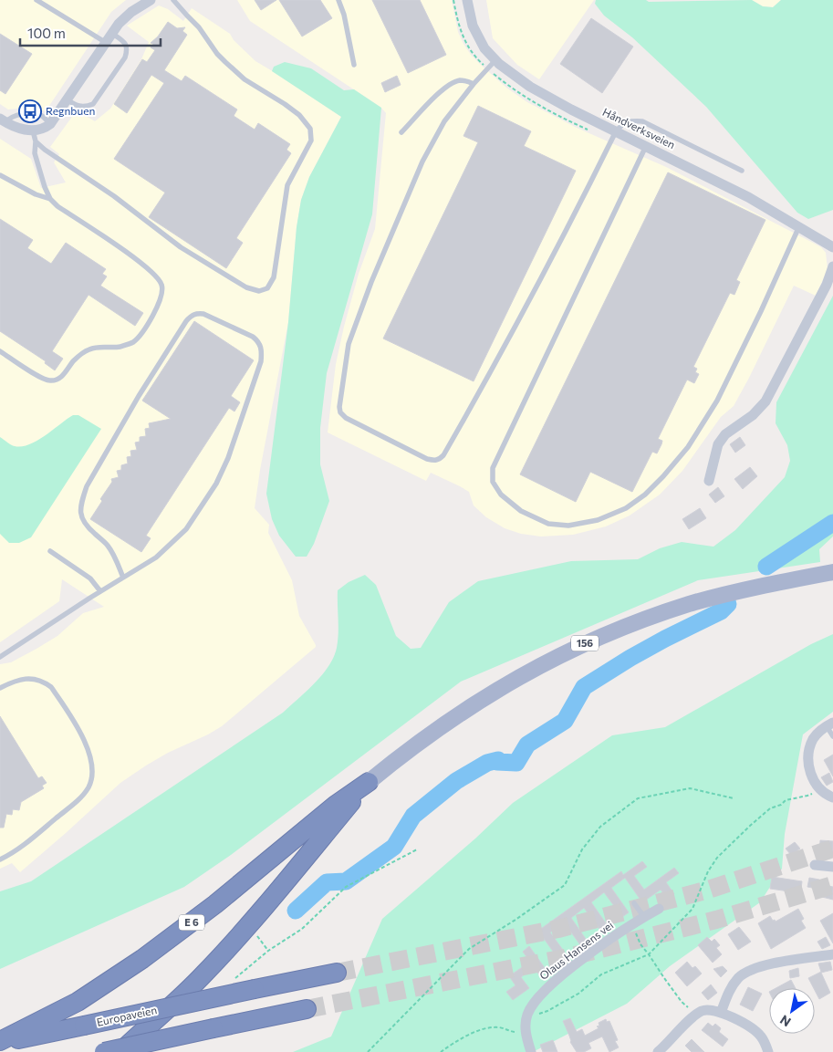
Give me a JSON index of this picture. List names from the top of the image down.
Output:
{
  "streets": {
    "highway": ["E 6", "Europaveien"],
    "main road": ["156"],
    "street": ["Håndverksveien", "Olaus Hansens vei"]
  },
  "crossings": [
    ["156", "E 6"]
  ],
  "places": {
    "bus stop": ["Regnbuen"]
  },
  "scale_bar": "100 m",
  "north": "bottom left"
}
